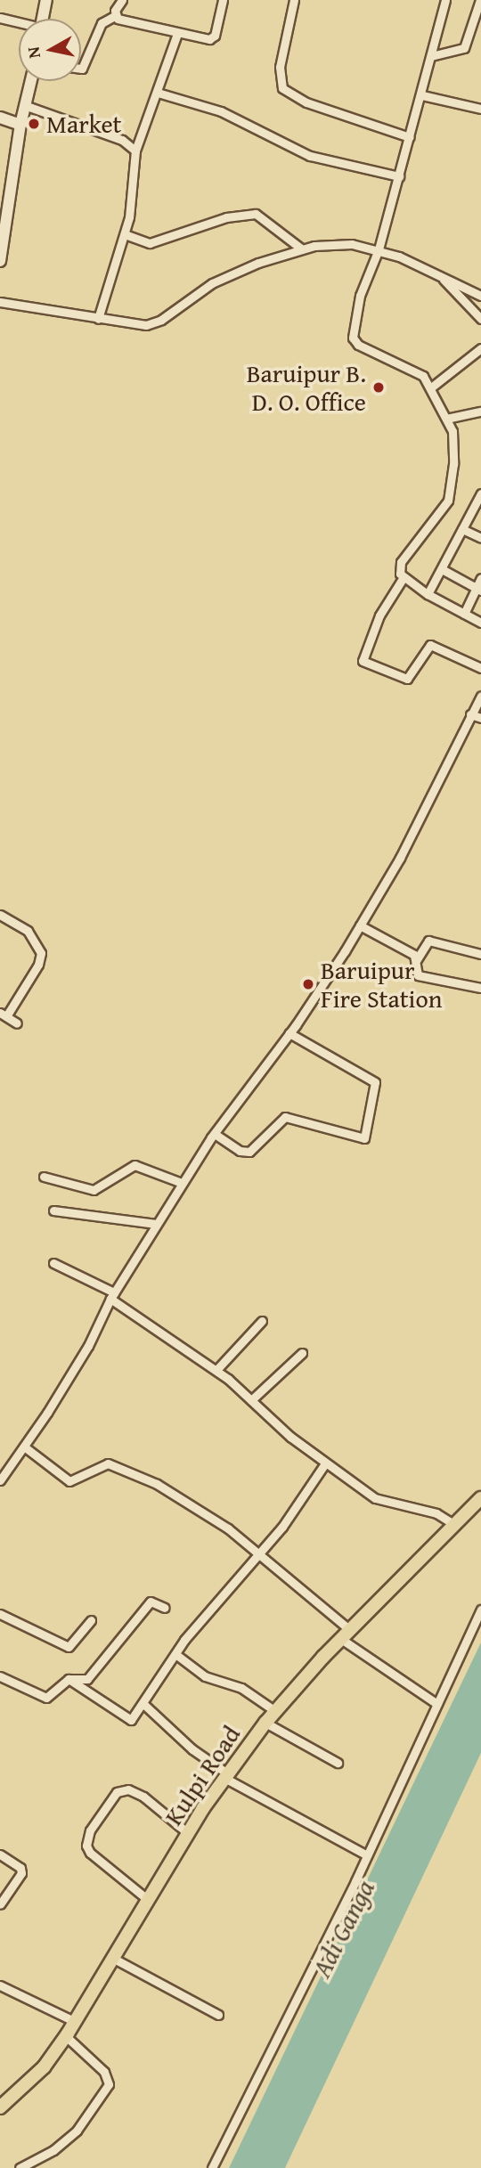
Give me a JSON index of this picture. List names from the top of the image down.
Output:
{
  "streets": {
    "main road": ["Kulpi Road"]
  },
  "water": ["Adi Ganga"],
  "places": ["Market", "Baruipur B. D. O. Office", "Baruipur Fire Station"],
  "north": "left"
}
